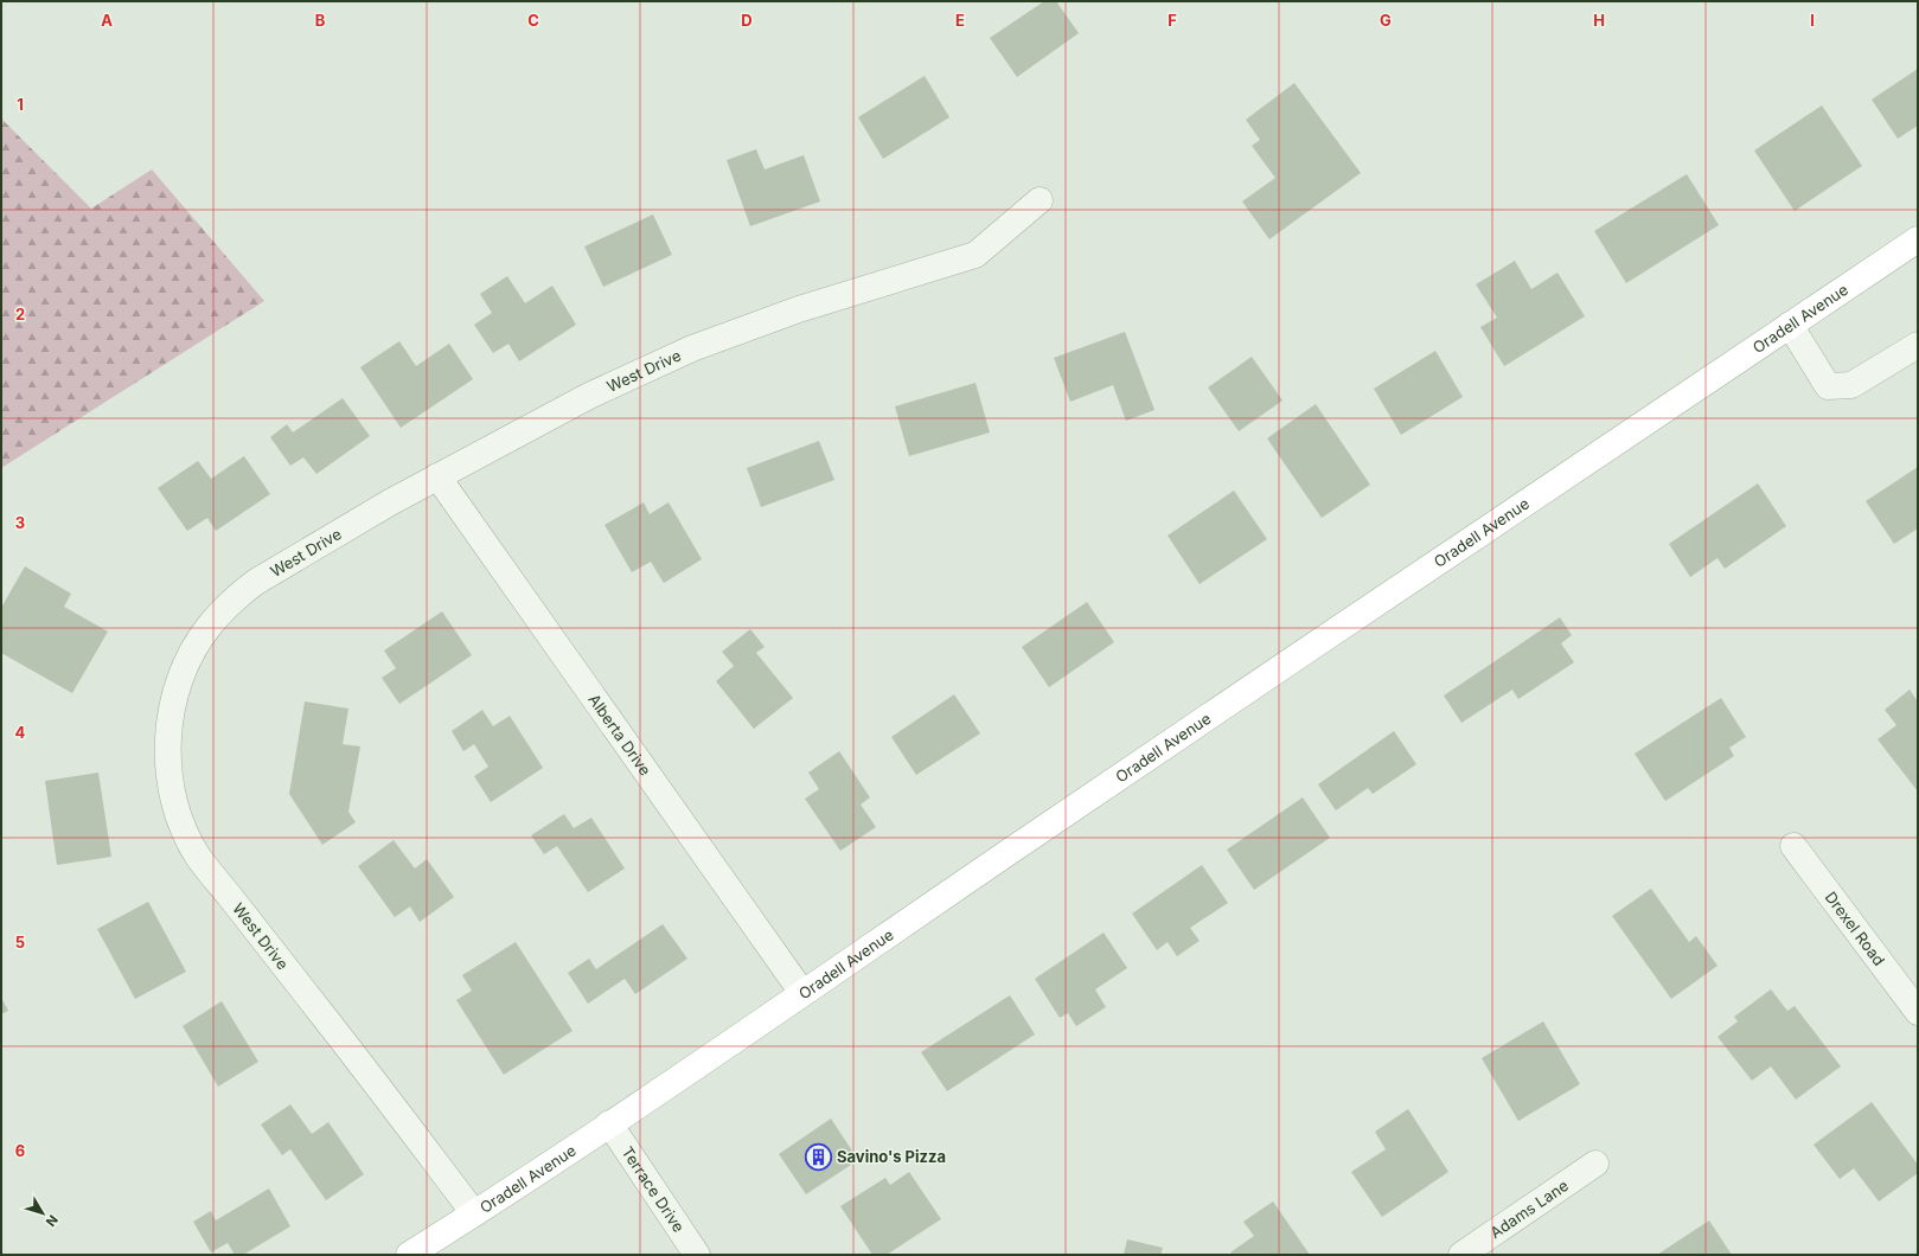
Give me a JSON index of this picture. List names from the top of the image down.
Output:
{
  "streets": {
    "main road": ["Oradell Avenue"],
    "street": [
      "West Drive",
      "Alberta Drive",
      "Drexel Road",
      "Terrace Drive",
      "Adams Lane"
    ]
  },
  "crossings": [
    ["Oradell Avenue", "West Drive"],
    ["Oradell Avenue", "Alberta Drive"],
    ["Oradell Avenue", "Terrace Drive"],
    ["West Drive", "Alberta Drive"]
  ],
  "places": {
    "building": ["Savino's Pizza"]
  },
  "north": "bottom right",
  "grid": {
    "columns": [
      "A",
      "B",
      "C",
      "D",
      "E",
      "F",
      "G",
      "H",
      "I"
    ],
    "rows": [
      "1",
      "2",
      "3",
      "4",
      "5",
      "6"
    ]
  }
}
